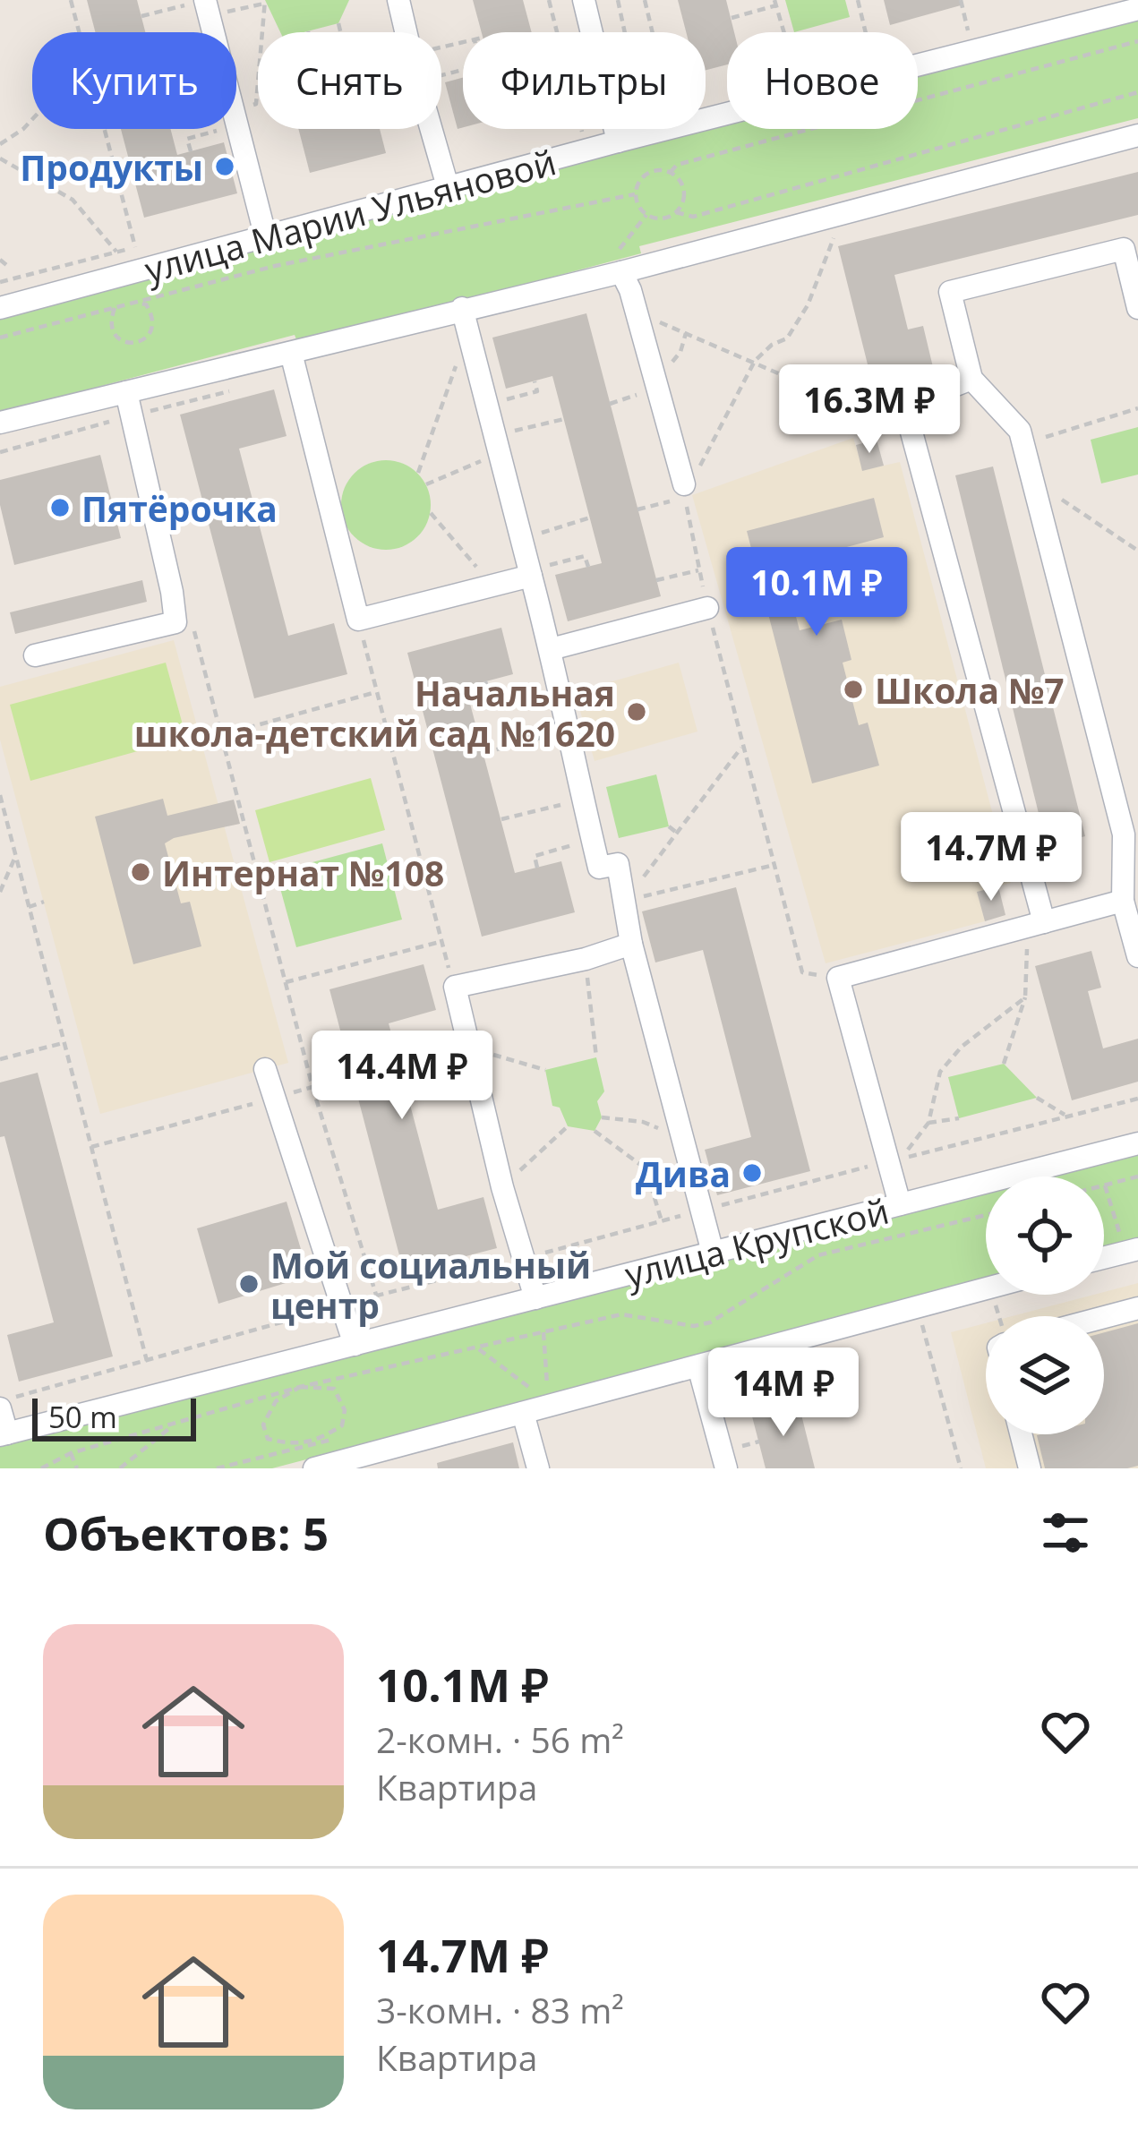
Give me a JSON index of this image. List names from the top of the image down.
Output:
{
  "streets": {
    "street": ["улица Марии Ульяновой", "улица Крупской"]
  },
  "places": [
    "Продукты",
    "Пятёрочка",
    "Школа №7",
    "Начальная школа-детский сад №1620",
    "Интернат №108",
    "Дива",
    "Мой социальный центр"
  ],
  "scale_bar": "50 m",
  "page": {
    "chip": [
      "Купить",
      "Снять",
      "Фильтры",
      "Новое"
    ],
    "price": [
      "16.3M ₽",
      "10.1M ₽",
      "14.7M ₽",
      "14.4M ₽",
      "14M ₽"
    ],
    "scale": "50 m",
    "heading": "Объектов: 5",
    "list": [
      {
        "name": "10.1M ₽",
        "note": "2-комн. · 56 m² · Квартира"
      },
      {
        "name": "14.7M ₽",
        "note": "3-комн. · 83 m² · Квартира"
      }
    ]
  }
}
